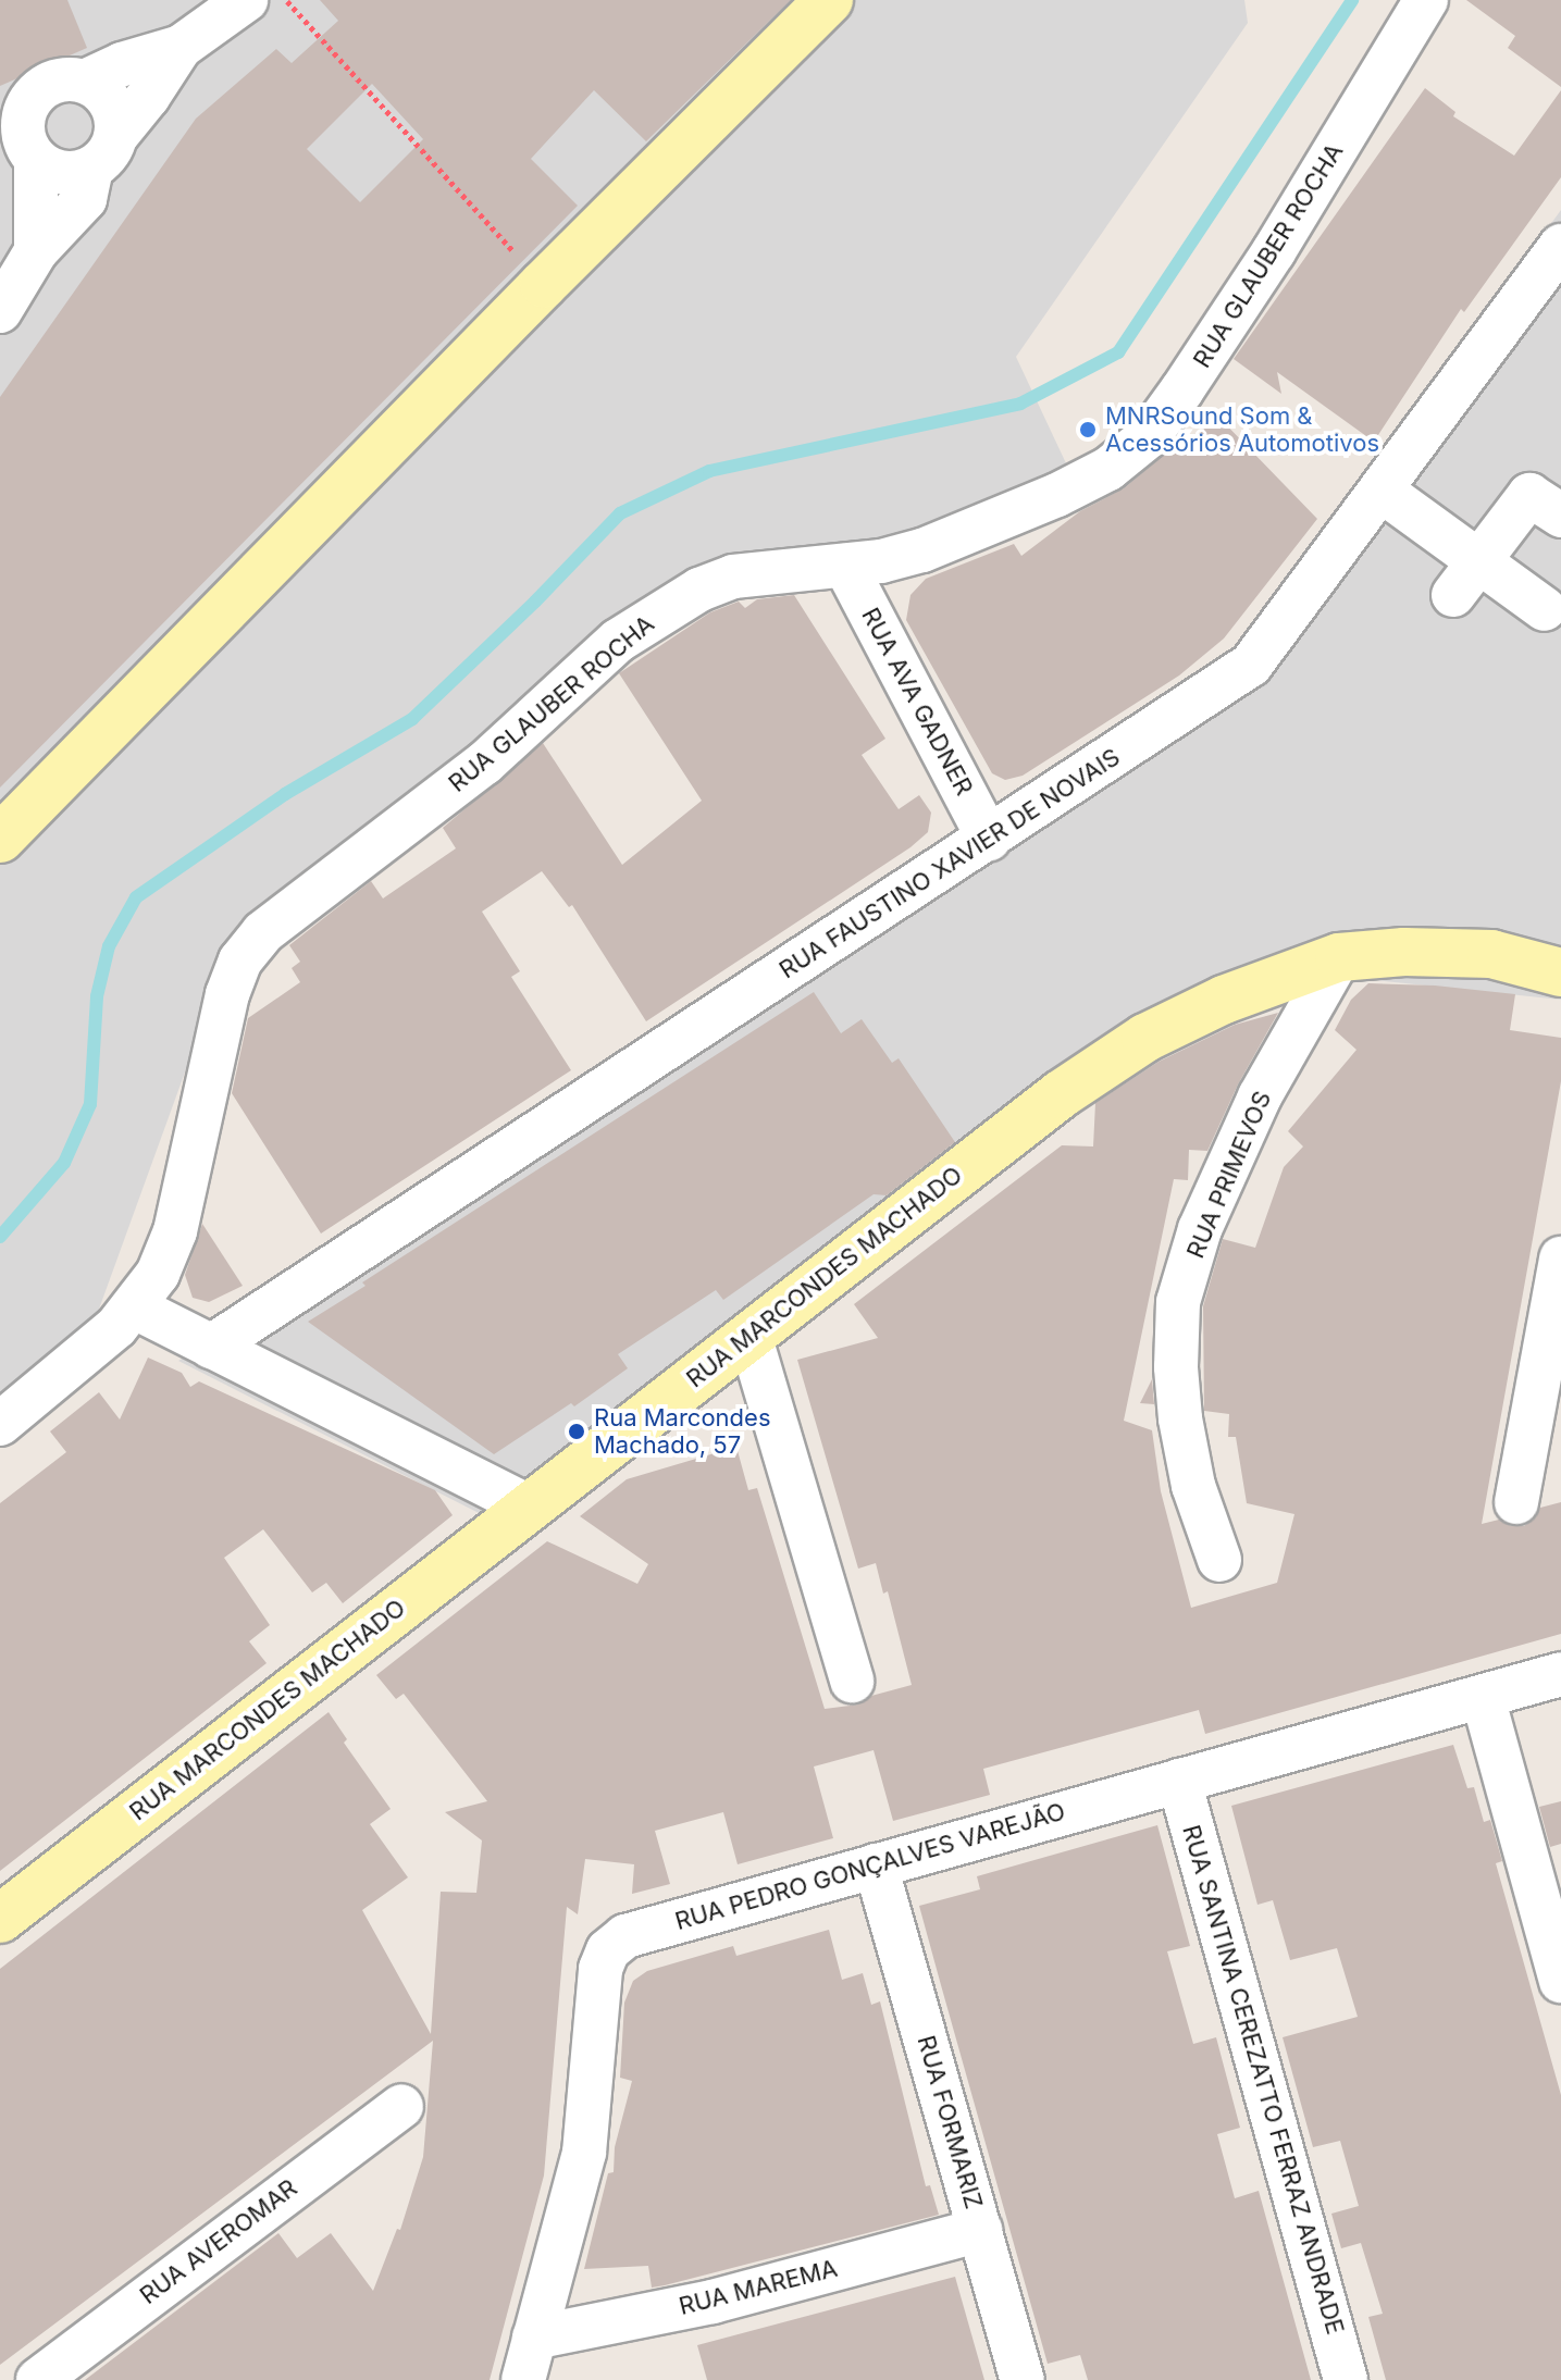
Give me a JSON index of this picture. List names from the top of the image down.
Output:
{
  "streets": {
    "street": [
      "RUA GLAUBER ROCHA",
      "RUA AVA GADNER",
      "RUA FAUSTINO XAVIER DE NOVAIS",
      "RUA PRIMEVOS",
      "RUA MARCONDES MACHADO",
      "RUA PEDRO GONÇALVES VAREJÃO",
      "RUA SANTINA CEREZATTO FERRAZ ANDRADE",
      "RUA FORMARIZ",
      "RUA AVEROMAR",
      "RUA MAREMA"
    ]
  },
  "crossings": [
    ["RUA GLAUBER ROCHA", "RUA AVA GADNER"],
    ["RUA AVA GADNER", "RUA FAUSTINO XAVIER DE NOVAIS"],
    ["RUA PRIMEVOS", "RUA MARCONDES MACHADO"],
    ["RUA PEDRO GONÇALVES VAREJÃO", "RUA SANTINA CEREZATTO FERRAZ ANDRADE"],
    ["RUA PEDRO GONÇALVES VAREJÃO", "RUA FORMARIZ"],
    ["RUA PEDRO GONÇALVES VAREJÃO", "RUA MAREMA"],
    ["RUA FORMARIZ", "RUA MAREMA"]
  ],
  "places": ["MNRSound Som & Acessórios Automotivos", "Rua Marcondes Machado, 57"]
}
